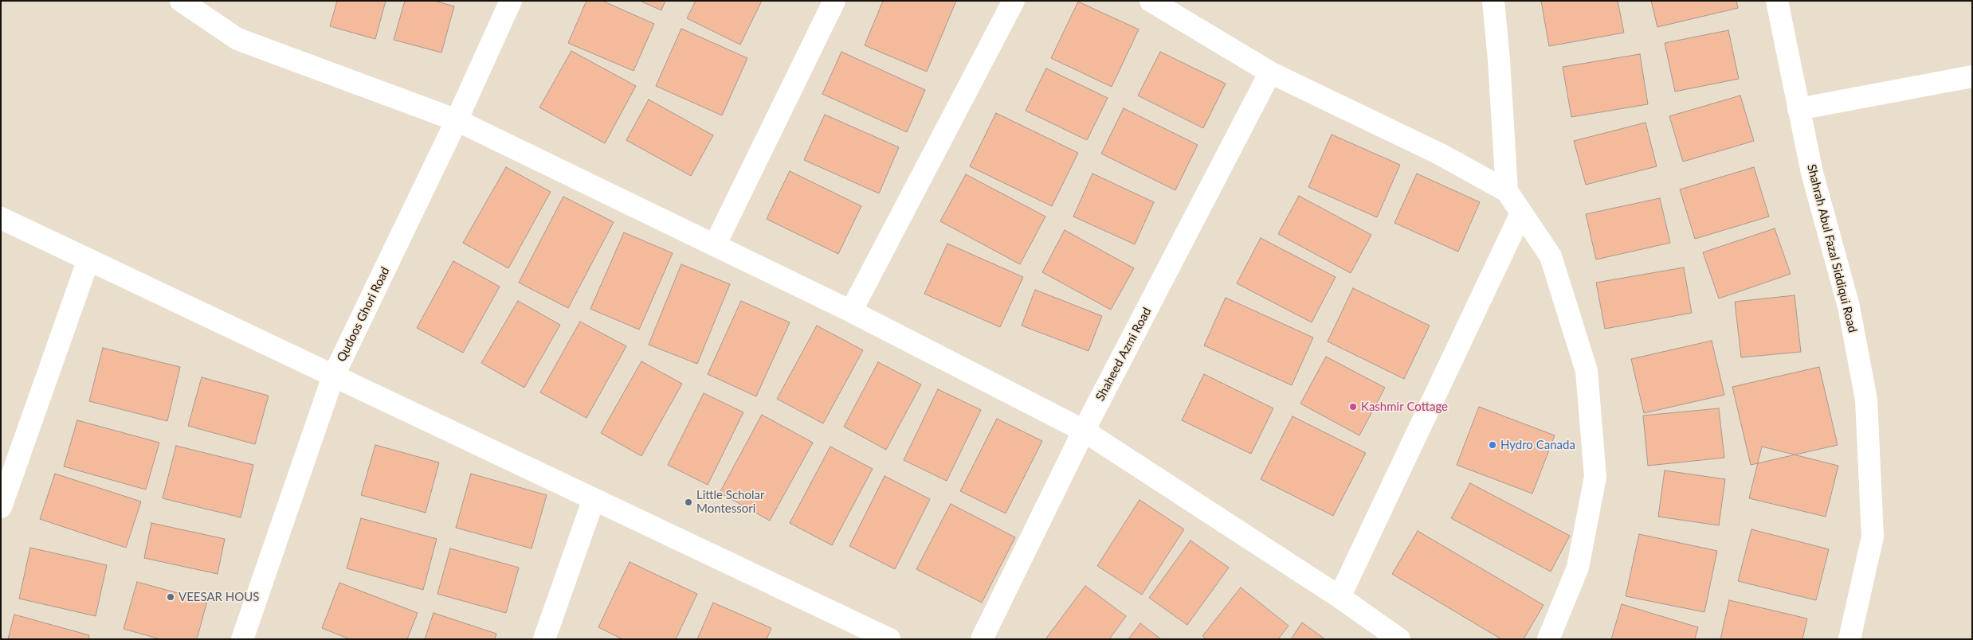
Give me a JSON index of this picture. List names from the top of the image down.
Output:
{
  "streets": {
    "street": ["Shahrah Abul Fazal Siddiqui Road", "Qudoos Ghori Road", "Shaheed Azmi Road"]
  },
  "places": [
    "Kashmir Cottage",
    "Hydro Canada",
    "Little Scholar Montessori",
    "VEESAR HOUS"
  ]
}
